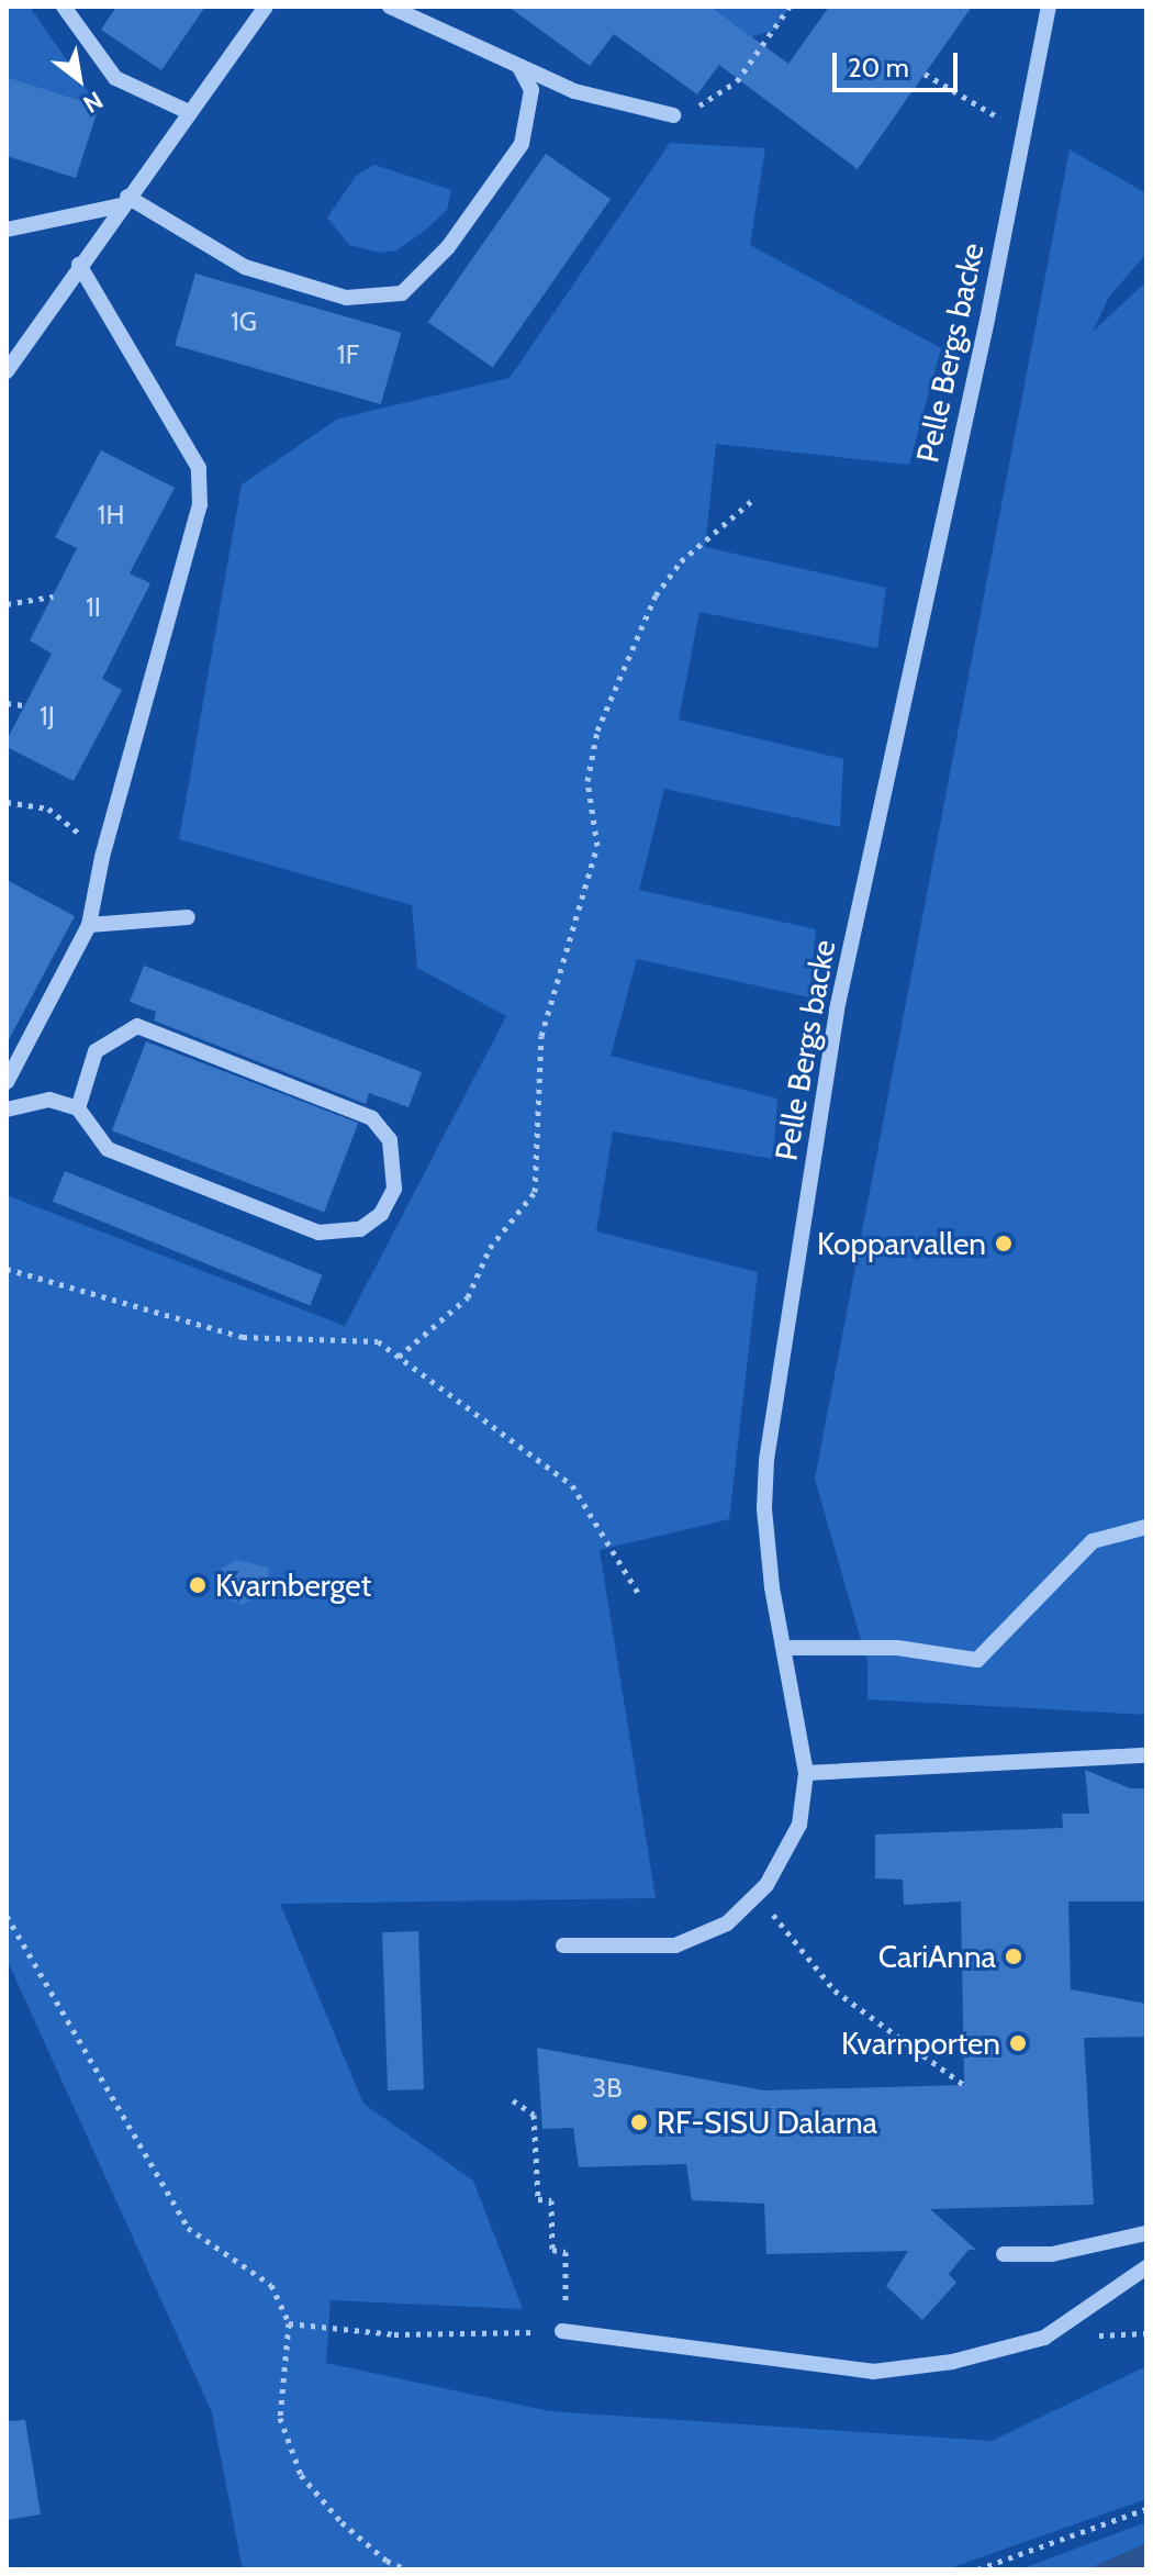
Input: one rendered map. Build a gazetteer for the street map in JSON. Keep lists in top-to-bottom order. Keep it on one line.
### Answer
{"streets":{"street":["Pelle Bergs backe"]},"places":["Kopparvallen","Kvarnberget","CariAnna","Kvarnporten","RF-SISU Dalarna"],"house_numbers":["1G","1F","1H","1I","1J","3B"],"scale_bar":"20 m","north":"bottom right"}
